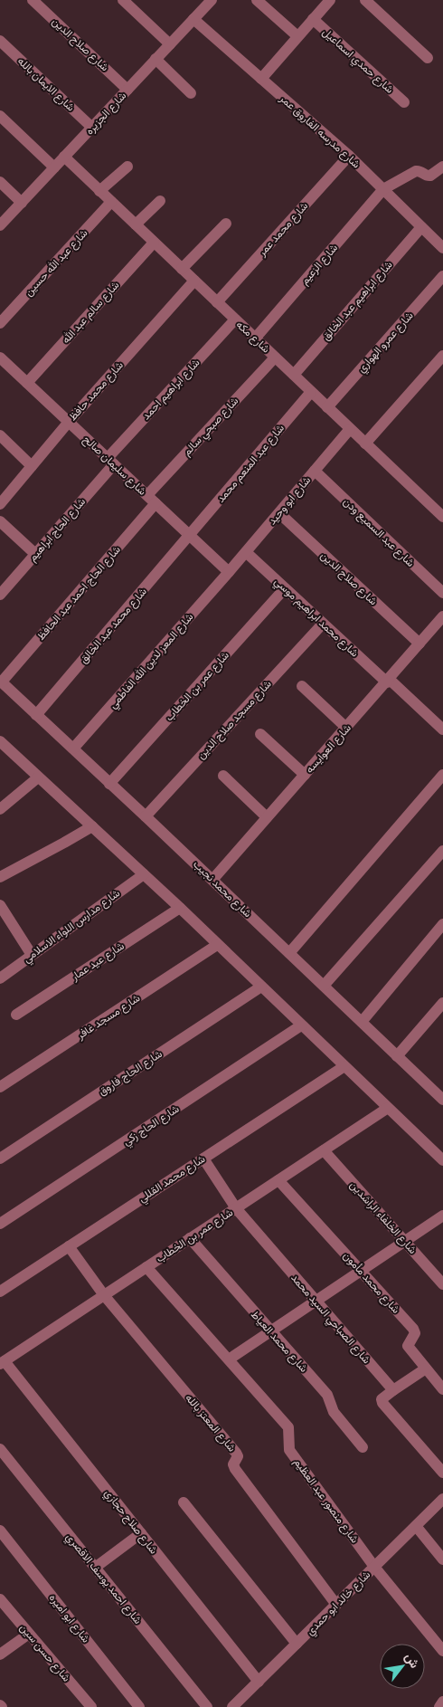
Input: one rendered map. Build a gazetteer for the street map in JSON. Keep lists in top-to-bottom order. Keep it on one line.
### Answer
{"streets":{"street":["شارع صلاح الدين","شارع حمدي اسماعيل","شارع الايمان بالله","شارع الجزيره","شارع مدرسه الفاروق عمر","شارع محمد عمر","شارع عبد الله حسين","شارع الزعيم","شارع ابراهيم عبد الخالق","شارع سالم عبد الله","شارع مكه","شارع عمرو الهواري","شارع ابراهيم احمد","شارع محمد حافظ","شارع صبحي سالم","شارع عبد المنعم محمد","شارع سليمان صالح","شارع ابو وحيد","شارع الحاج ابراهيم","شارع عبد السميع ودن","شارع الحاج احمد عبد الحافظ","شارع محمد ابراهيم موسي","شارع محمد عبد الخالق","شارع المعز لدين الله الفاطمي","شارع عمر بن الخطاب","شارع مسجد صلاح الدين","شارع العوايسه","شارع محمد نجيب","شارع مدارس اللواء الاسلامي","شارع عيد عمار","شارع مسجد غافر","شارع الحاج فاروق","شارع الحاج زكي","شارع محمد القللي","شارع الخلفاء الراشدين","شارع محمد مأمون","شارع الصباحي السيد محمد","شارع محمد العياط","شارع المعتز بالله","شارع منصور عبد العظيم","شارع صلاح حجازي","شارع احمد يوسف الاقصري","شارع خالد ابو حمدي","شارع ابو اميره","شارع حسن سين"]},"crossings":[["شارع صلاح الدين","شارع الجزيره"],["شارع صلاح الدين","شارع ابو وحيد"],["شارع صلاح الدين","شارع العوايسه"],["شارع الايمان بالله","شارع الجزيره"],["شارع الجزيره","شارع مدرسه الفاروق عمر"],["شارع الجزيره","شارع مكه"],["شارع مدرسه الفاروق عمر","شارع محمد عمر"],["شارع مدرسه الفاروق عمر","شارع الزعيم"],["شارع مدرسه الفاروق عمر","شارع ابراهيم عبد الخالق"],["شارع محمد عمر","شارع مكه"],["شارع عبد الله حسين","شارع مكه"],["شارع الزعيم","شارع مكه"],["شارع ابراهيم عبد الخالق","شارع مكه"],["شارع سالم عبد الله","شارع مكه"],["شارع سالم عبد الله","شارع سليمان صالح"],["شارع مكه","شارع عمرو الهواري"],["شارع مكه","شارع ابراهيم احمد"],["شارع مكه","شارع محمد حافظ"],["شارع مكه","شارع صبحي سالم"],["شارع مكه","شارع عبد المنعم محمد"],["شارع مكه","شارع ابو وحيد"],["شارع ابراهيم احمد","شارع سليمان صالح"],["شارع ابراهيم احمد","شارع الحاج ابراهيم"],["شارع محمد حافظ","شارع سليمان صالح"],["شارع صبحي سالم","شارع سليمان صالح"],["شارع صبحي سالم","شارع الحاج احمد عبد الحافظ"],["شارع عبد المنعم محمد","شارع سليمان صالح"],["شارع عبد المنعم محمد","شارع محمد عبد الخالق"],["شارع سليمان صالح","شارع ابو وحيد"],["شارع سليمان صالح","شارع الحاج ابراهيم"],["شارع سليمان صالح","شارع الحاج احمد عبد الحافظ"],["شارع سليمان صالح","شارع محمد عبد الخالق"],["شارع سليمان صالح","شارع المعز لدين الله الفاطمي"],["شارع ابو وحيد","شارع عبد السميع ودن"],["شارع ابو وحيد","شارع محمد ابراهيم موسي"],["شارع ابو وحيد","شارع المعز لدين الله الفاطمي"],["شارع الحاج احمد عبد الحافظ","شارع محمد نجيب"],["شارع محمد ابراهيم موسي","شارع عمر بن الخطاب"],["شارع محمد ابراهيم موسي","شارع مسجد صلاح الدين"],["شارع محمد ابراهيم موسي","شارع العوايسه"],["شارع محمد عبد الخالق","شارع محمد نجيب"],["شارع المعز لدين الله الفاطمي","شارع محمد نجيب"],["شارع عمر بن الخطاب","شارع محمد نجيب"],["شارع عمر بن الخطاب","شارع الخلفاء الراشدين"],["شارع عمر بن الخطاب","شارع محمد مأمون"],["شارع عمر بن الخطاب","شارع الصباحي السيد محمد"],["شارع عمر بن الخطاب","شارع محمد العياط"],["شارع عمر بن الخطاب","شارع المعتز بالله"],["شارع عمر بن الخطاب","شارع منصور عبد العظيم"],["شارع عمر بن الخطاب","شارع صلاح حجازي"],["شارع مسجد صلاح الدين","شارع محمد نجيب"],["شارع العوايسه","شارع محمد نجيب"],["شارع محمد القللي","شارع الصباحي السيد محمد"],["شارع محمد القللي","شارع المعتز بالله"],["شارع المعتز بالله","شارع خالد ابو حمدي"],["شارع منصور عبد العظيم","شارع خالد ابو حمدي"],["شارع صلاح حجازي","شارع خالد ابو حمدي"]],"north":"top right"}
